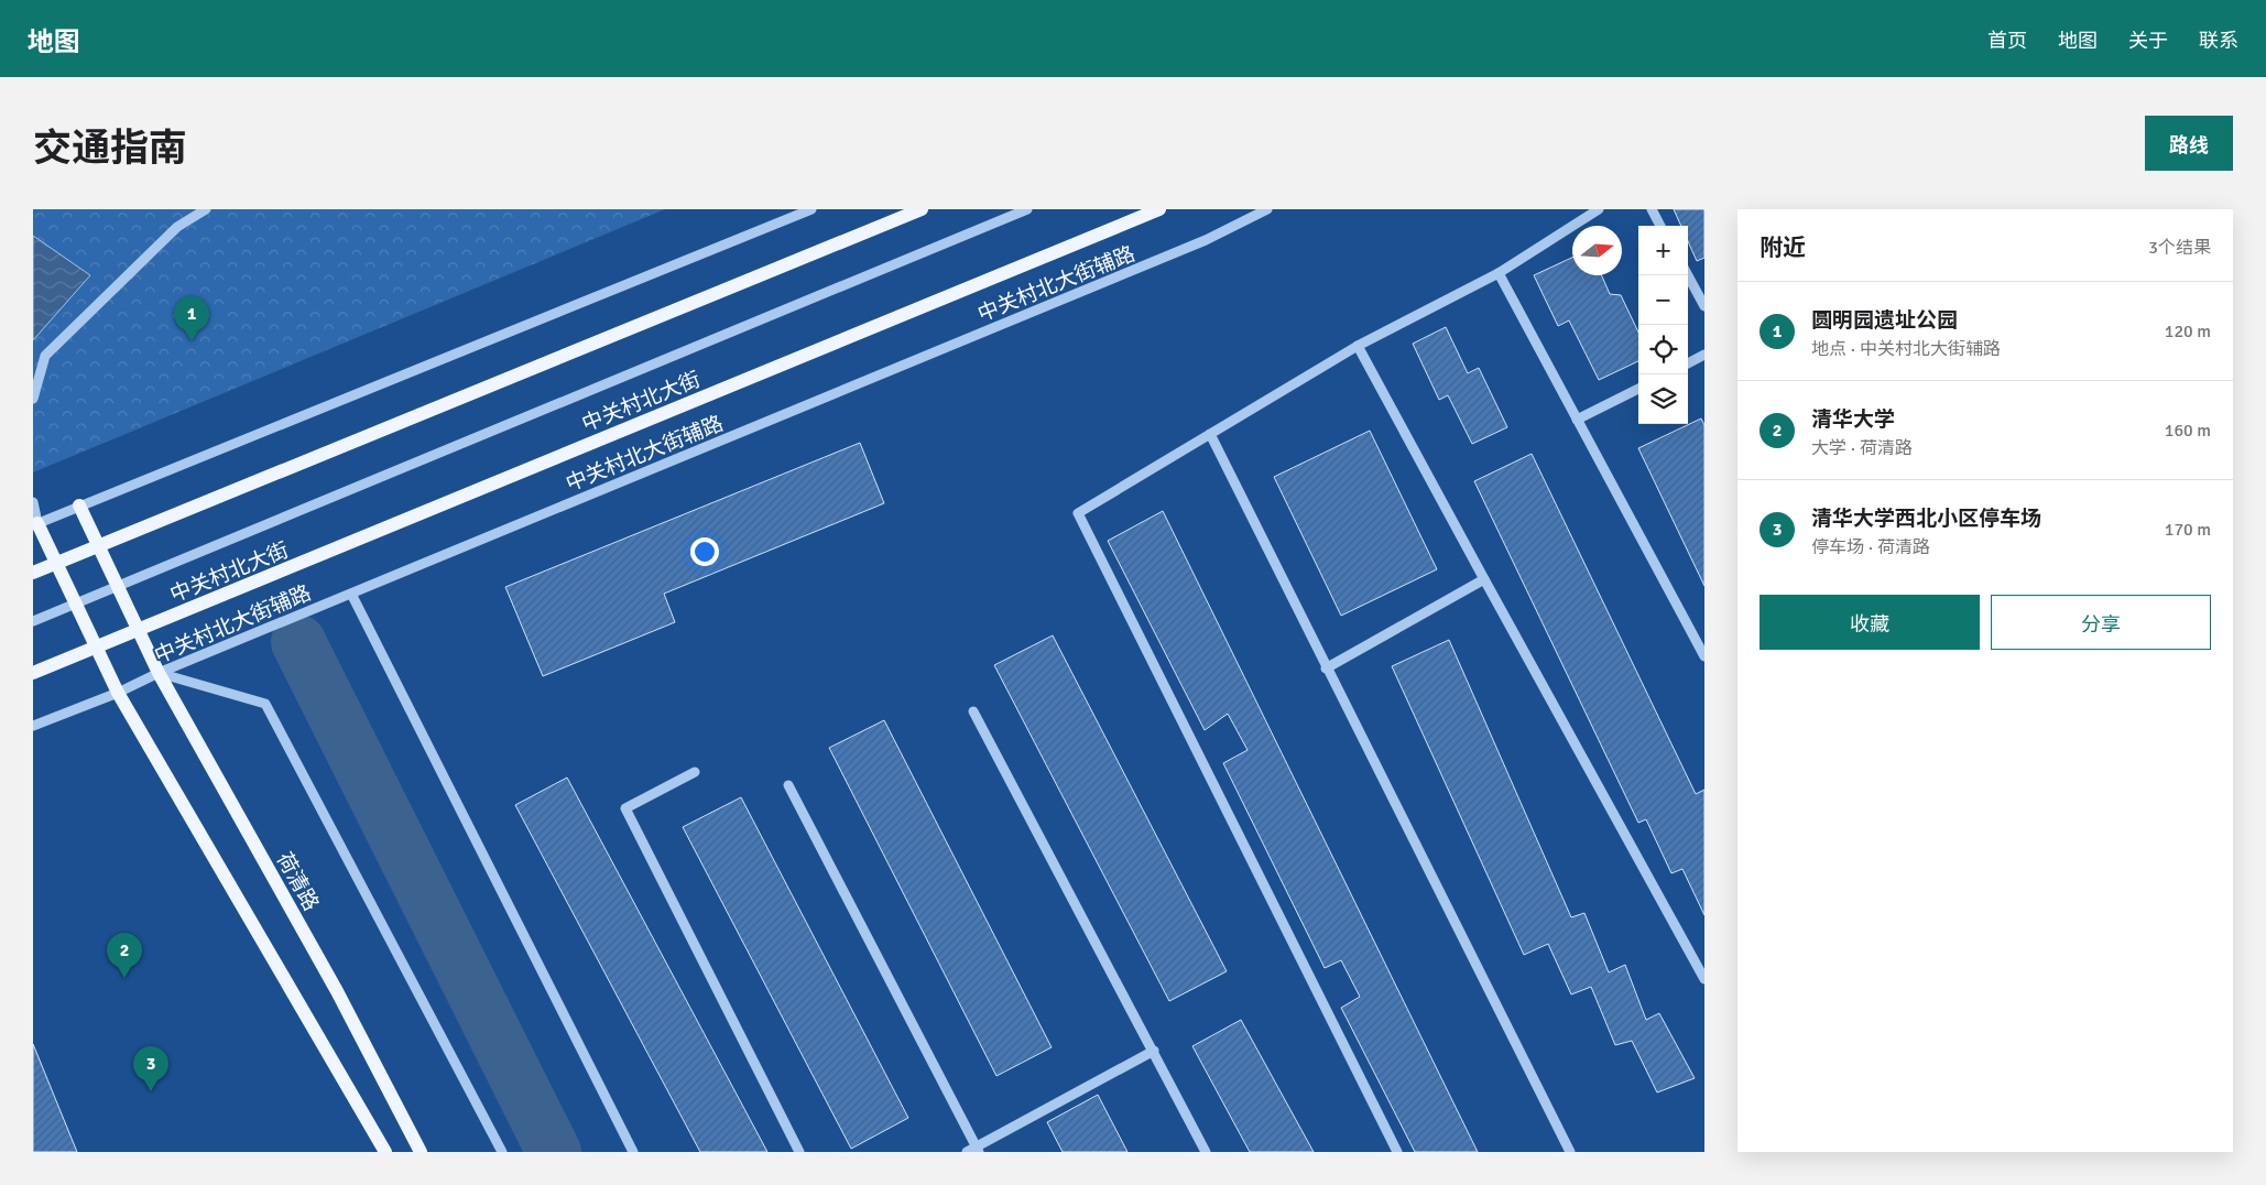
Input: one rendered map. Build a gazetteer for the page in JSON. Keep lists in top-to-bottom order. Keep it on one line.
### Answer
{"streets":{"main road":["中关村北大街","荷清路"],"street":["中关村北大街辅路"]},"crossings":[["中关村北大街辅路","荷清路"],["中关村北大街","荷清路"]],"north":"right","page":{"header":"地图","nav":["首页","地图","关于","联系"],"title":"交通指南","buttons":["路线",["收藏","分享"]],"heading":["附近","3个结果"],"map_buttons":["+","−"],"list":[{"mark":"1","name":"圆明园遗址公园","note":"地点 · 中关村北大街辅路","value":"120 m"},{"mark":"2","name":"清华大学","note":"大学 · 荷清路","value":"160 m"},{"mark":"3","name":"清华大学西北小区停车场","note":"停车场 · 荷清路","value":"170 m"}],"pins":["1","2","3"]}}
